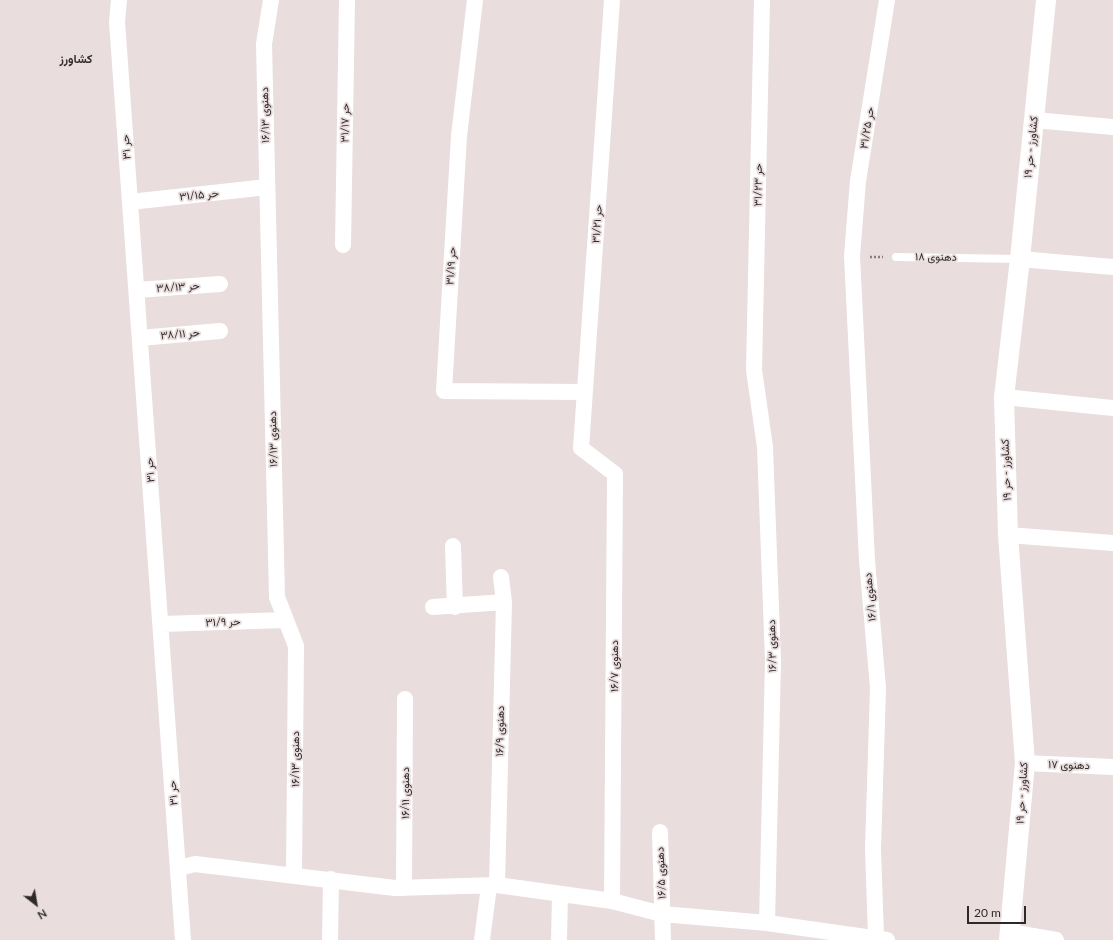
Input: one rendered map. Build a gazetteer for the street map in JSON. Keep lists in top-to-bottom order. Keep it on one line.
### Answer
{"streets":{"street":["دهنوی ۱۶/۱۳","حر ۳۱/۱۷","حر ۳۱/۲۵","حر ۳۱","کشاورز - حر ۱۹","حر ۳۱/۲۳","حر ۳۱/۱۵","حر ۳۱/۲۱","حر ۳۱/۱۹","حر ۳۸/۱۳","حر ۳۸/۱۱","دهنوی ۱۶/۱","حر ۳۱/۹","دهنوی ۱۶/۳","دهنوی ۱۶/۷","دهنوی ۱۶/۹","دهنوی ۱۷","دهنوی ۱۶/۱۱","دهنوی ۱۶/۵"],"lane":["دهنوی ۱۸"]},"crossings":[["دهنوی ۱۶/۱۳","حر ۳۱/۱۵"],["دهنوی ۱۶/۱۳","حر ۳۱/۹"],["حر ۳۱/۲۵","دهنوی ۱۶/۱"],["حر ۳۱","حر ۳۱/۱۵"],["حر ۳۱","حر ۳۸/۱۳"],["حر ۳۱","حر ۳۸/۱۱"],["حر ۳۱","حر ۳۱/۹"],["کشاورز - حر ۱۹","دهنوی ۱۸"],["کشاورز - حر ۱۹","دهنوی ۱۷"],["حر ۳۱/۲۳","دهنوی ۱۶/۳"],["حر ۳۱/۲۱","حر ۳۱/۱۹"],["حر ۳۱/۲۱","دهنوی ۱۶/۷"]],"districts":["کشاورز"],"scale_bar":"20 m","north":"bottom right"}
